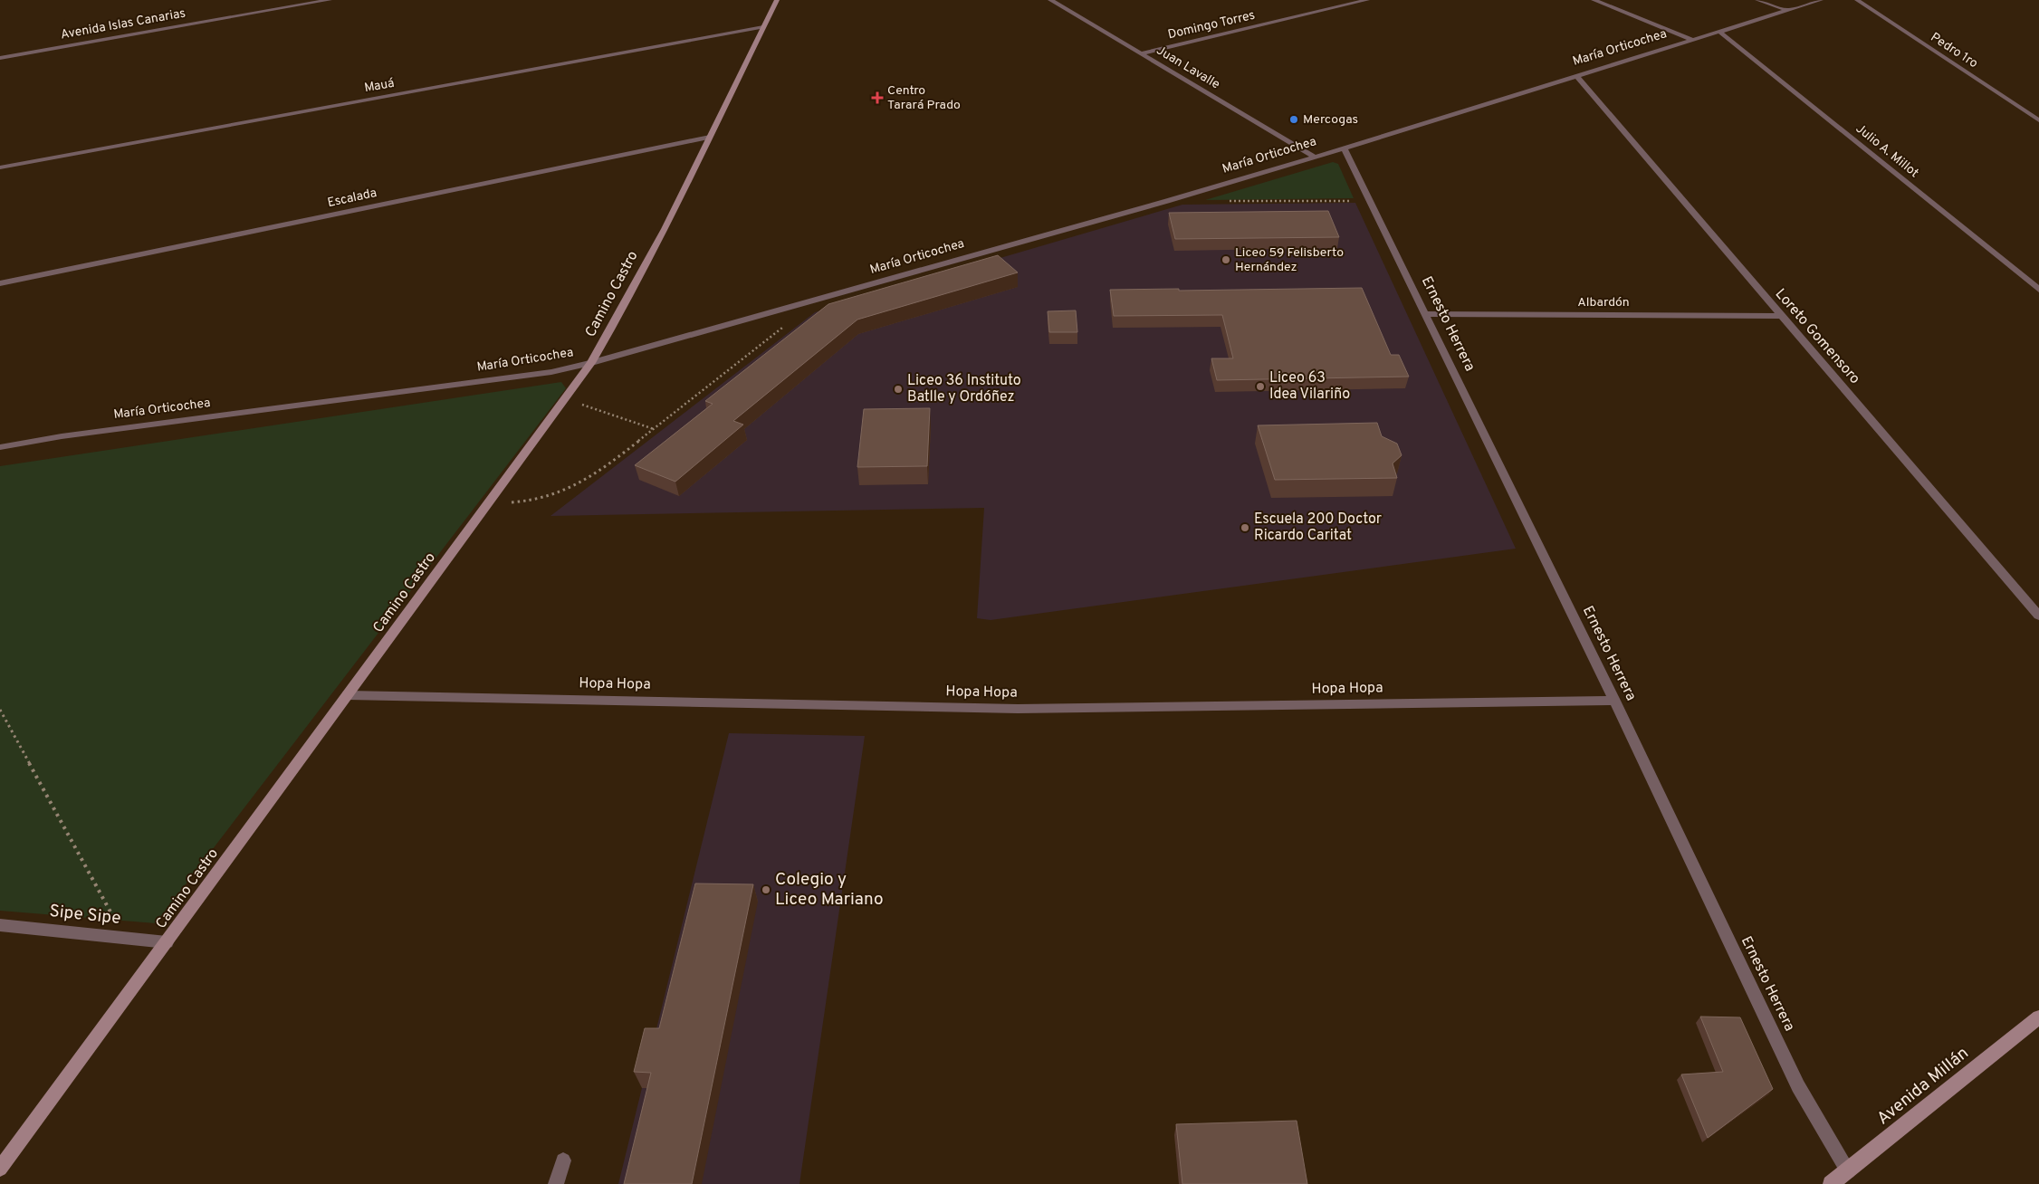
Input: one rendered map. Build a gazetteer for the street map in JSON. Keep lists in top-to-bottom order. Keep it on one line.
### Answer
{"streets":{"street":["Avenida Islas Canarias","Domingo Torres","María Orticochea","Pedro 1ro","Juan Lavalle","Mauá","Julio A. Millot","Escalada","Camino Castro","Albardón","Ernesto Herrera","Loreto Gomensoro","Hopa Hopa","Sipe Sipe","Avenida Millán"]},"crossings":[["Domingo Torres","Juan Lavalle"],["María Orticochea","Juan Lavalle"],["María Orticochea","Julio A. Millot"],["María Orticochea","Camino Castro"],["María Orticochea","Ernesto Herrera"],["María Orticochea","Loreto Gomensoro"],["Mauá","Camino Castro"],["Escalada","Camino Castro"],["Camino Castro","Hopa Hopa"],["Camino Castro","Sipe Sipe"],["Albardón","Ernesto Herrera"],["Albardón","Loreto Gomensoro"],["Ernesto Herrera","Hopa Hopa"],["Ernesto Herrera","Avenida Millán"]],"places":{"health":["Centro Tarará Prado"],"other":["Mercogas","Liceo 59 Felisberto Hernández","Liceo 63 Idea Vilariño","Liceo 36 Instituto Batlle y Ordóñez","Escuela 200 Doctor Ricardo Caritat","Colegio y Liceo Mariano"]}}
